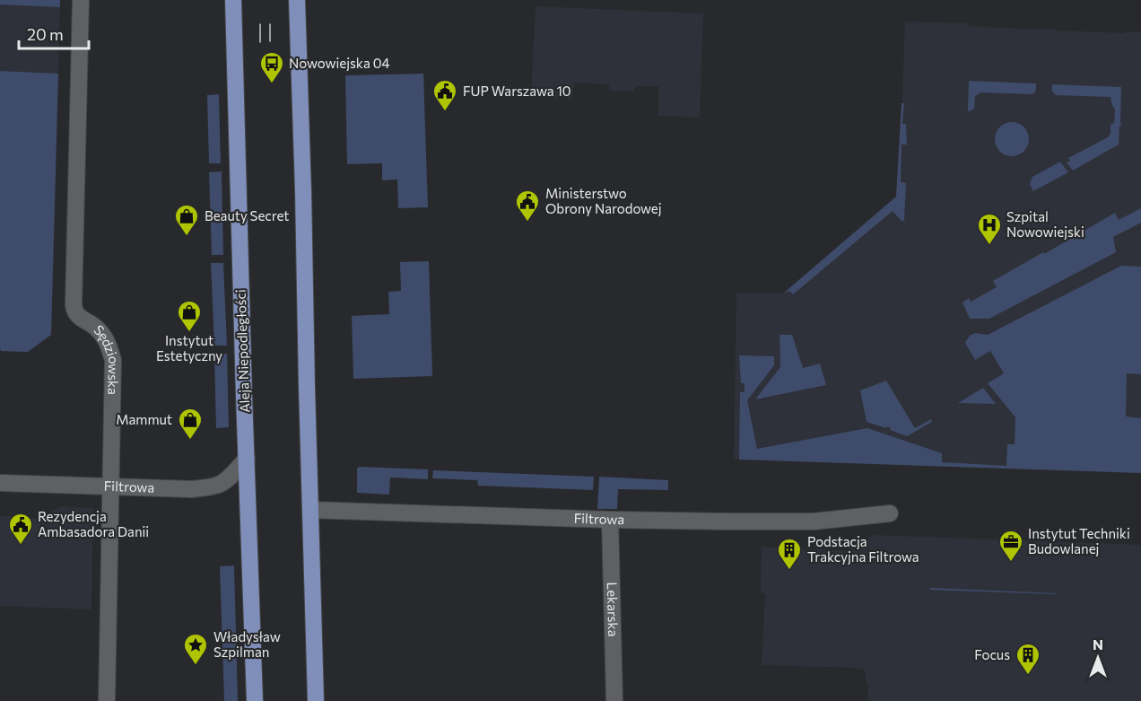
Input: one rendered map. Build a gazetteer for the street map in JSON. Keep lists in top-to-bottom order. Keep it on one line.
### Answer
{"streets":{"main road":["Aleja Niepodległości"],"street":["Sędziowska","Filtrowa","Lekarska"]},"crossings":[["Aleja Niepodległości","Filtrowa"],["Sędziowska","Filtrowa"],["Filtrowa","Lekarska"]],"places":{"bus stop":["Nowowiejska 04"],"public building":["FUP Warszawa 10","Ministerstwo Obrony Narodowej","Rezydencja Ambasadora Danii"],"shop":["Beauty Secret","Instytut Estetyczny","Mammut"],"hospital":["Szpital Nowowiejski"],"office":["Instytut Techniki Budowlanej"],"building":["Podstacja Trakcyjna Filtrowa","Focus"],"place":["Władysław Szpilman"]},"scale_bar":"20 m","north":"top"}
